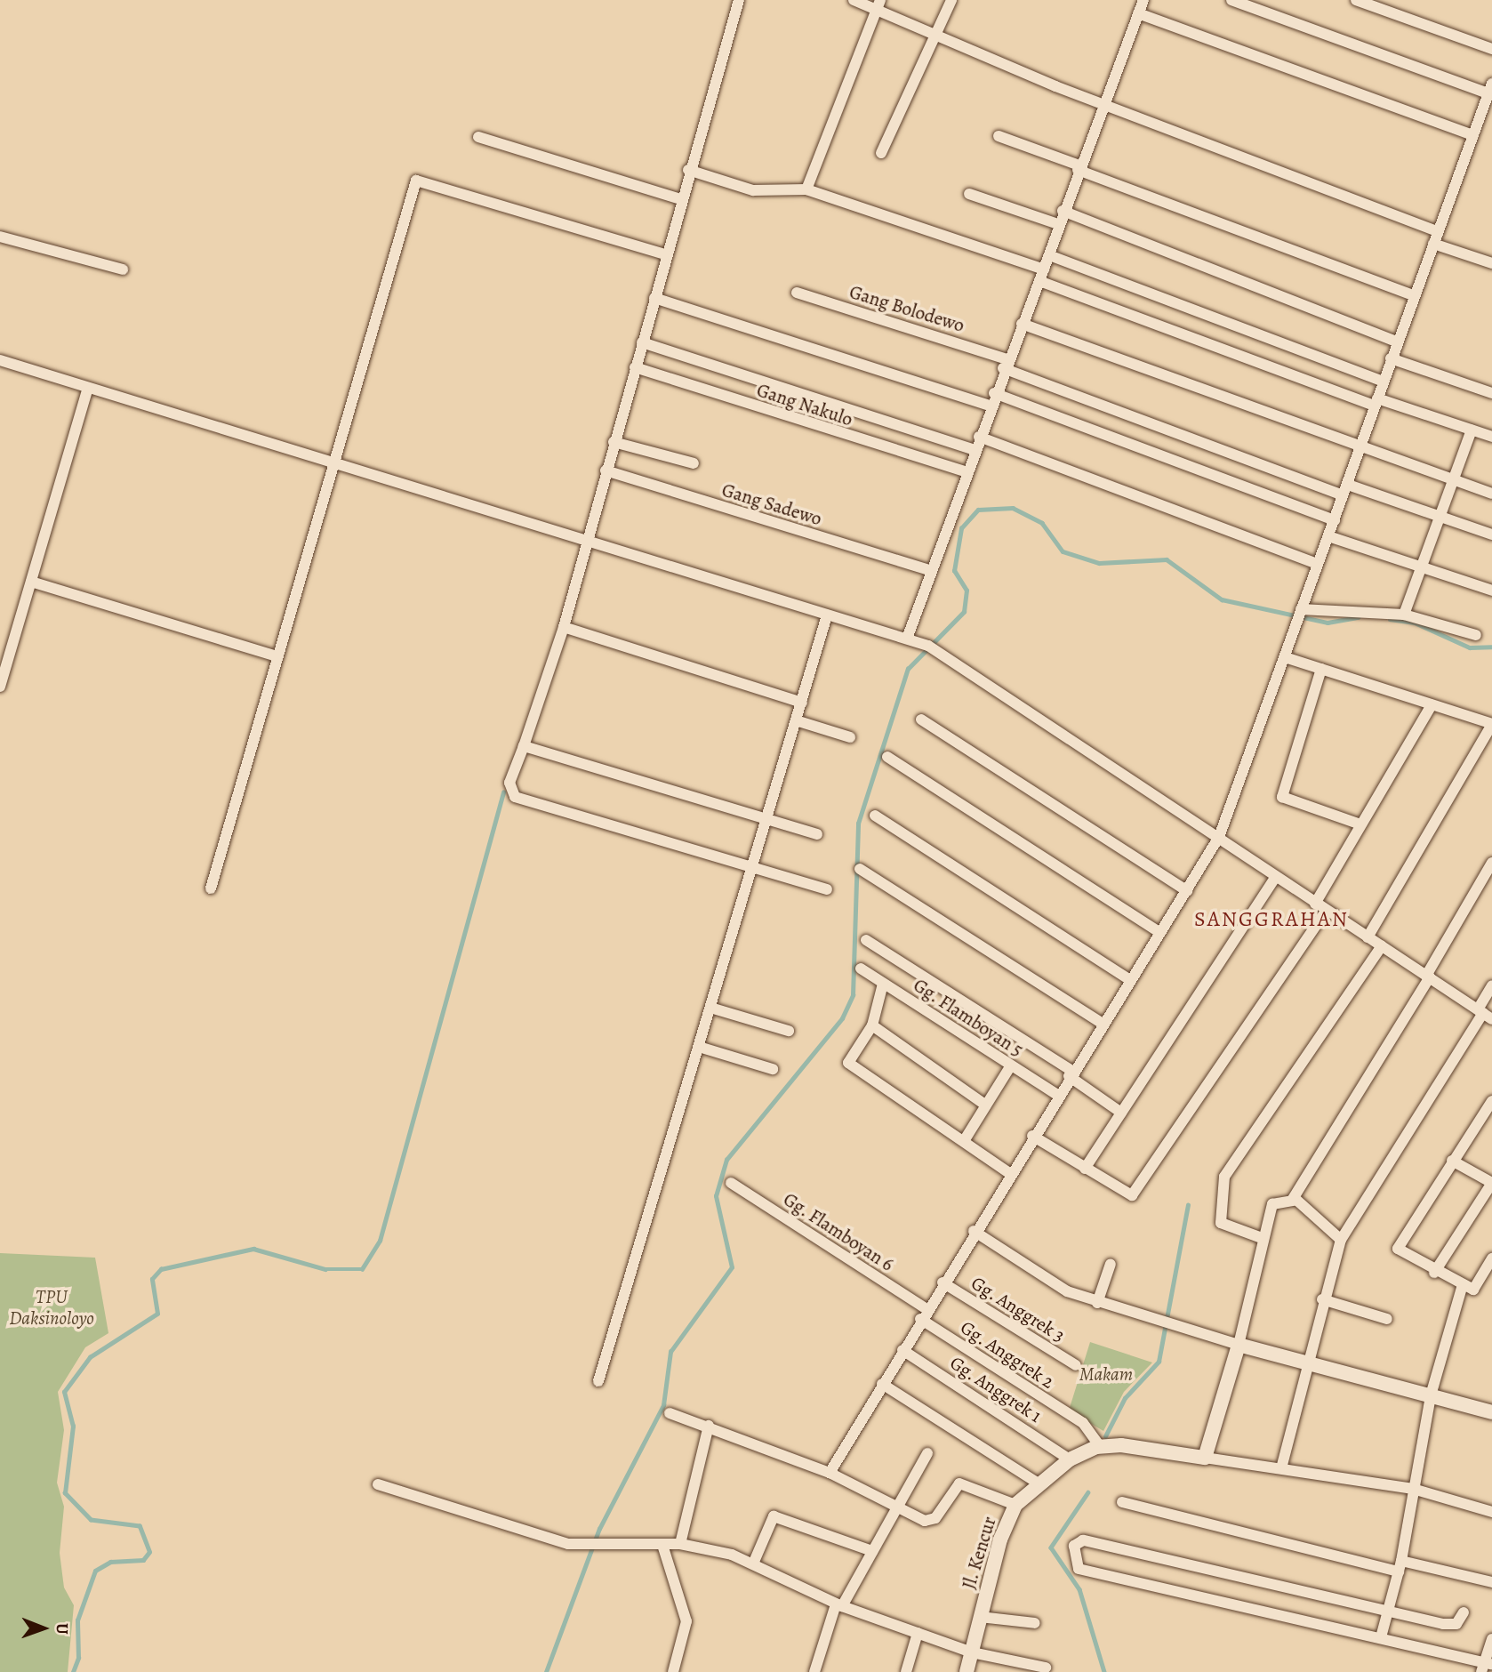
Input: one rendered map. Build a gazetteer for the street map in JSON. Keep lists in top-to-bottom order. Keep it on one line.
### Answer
{"streets":{"street":["Gang Bolodewo","Gang Nakulo","Gang Sadewo","Gg. Flamboyan 5","Gg. Flamboyan 6","Gg. Anggrek 3","Gg. Anggrek 2","Gg. Anggrek 1","Jl. Kencur"]},"crossings":[["Gg. Flamboyan 6","Gg. Anggrek 2"],["Gg. Anggrek 2","Jl. Kencur"],["Gg. Anggrek 1","Jl. Kencur"]],"districts":["SANGGRAHAN"],"parks":["TPU Daksinoloyo","Makam"],"north":"right"}
